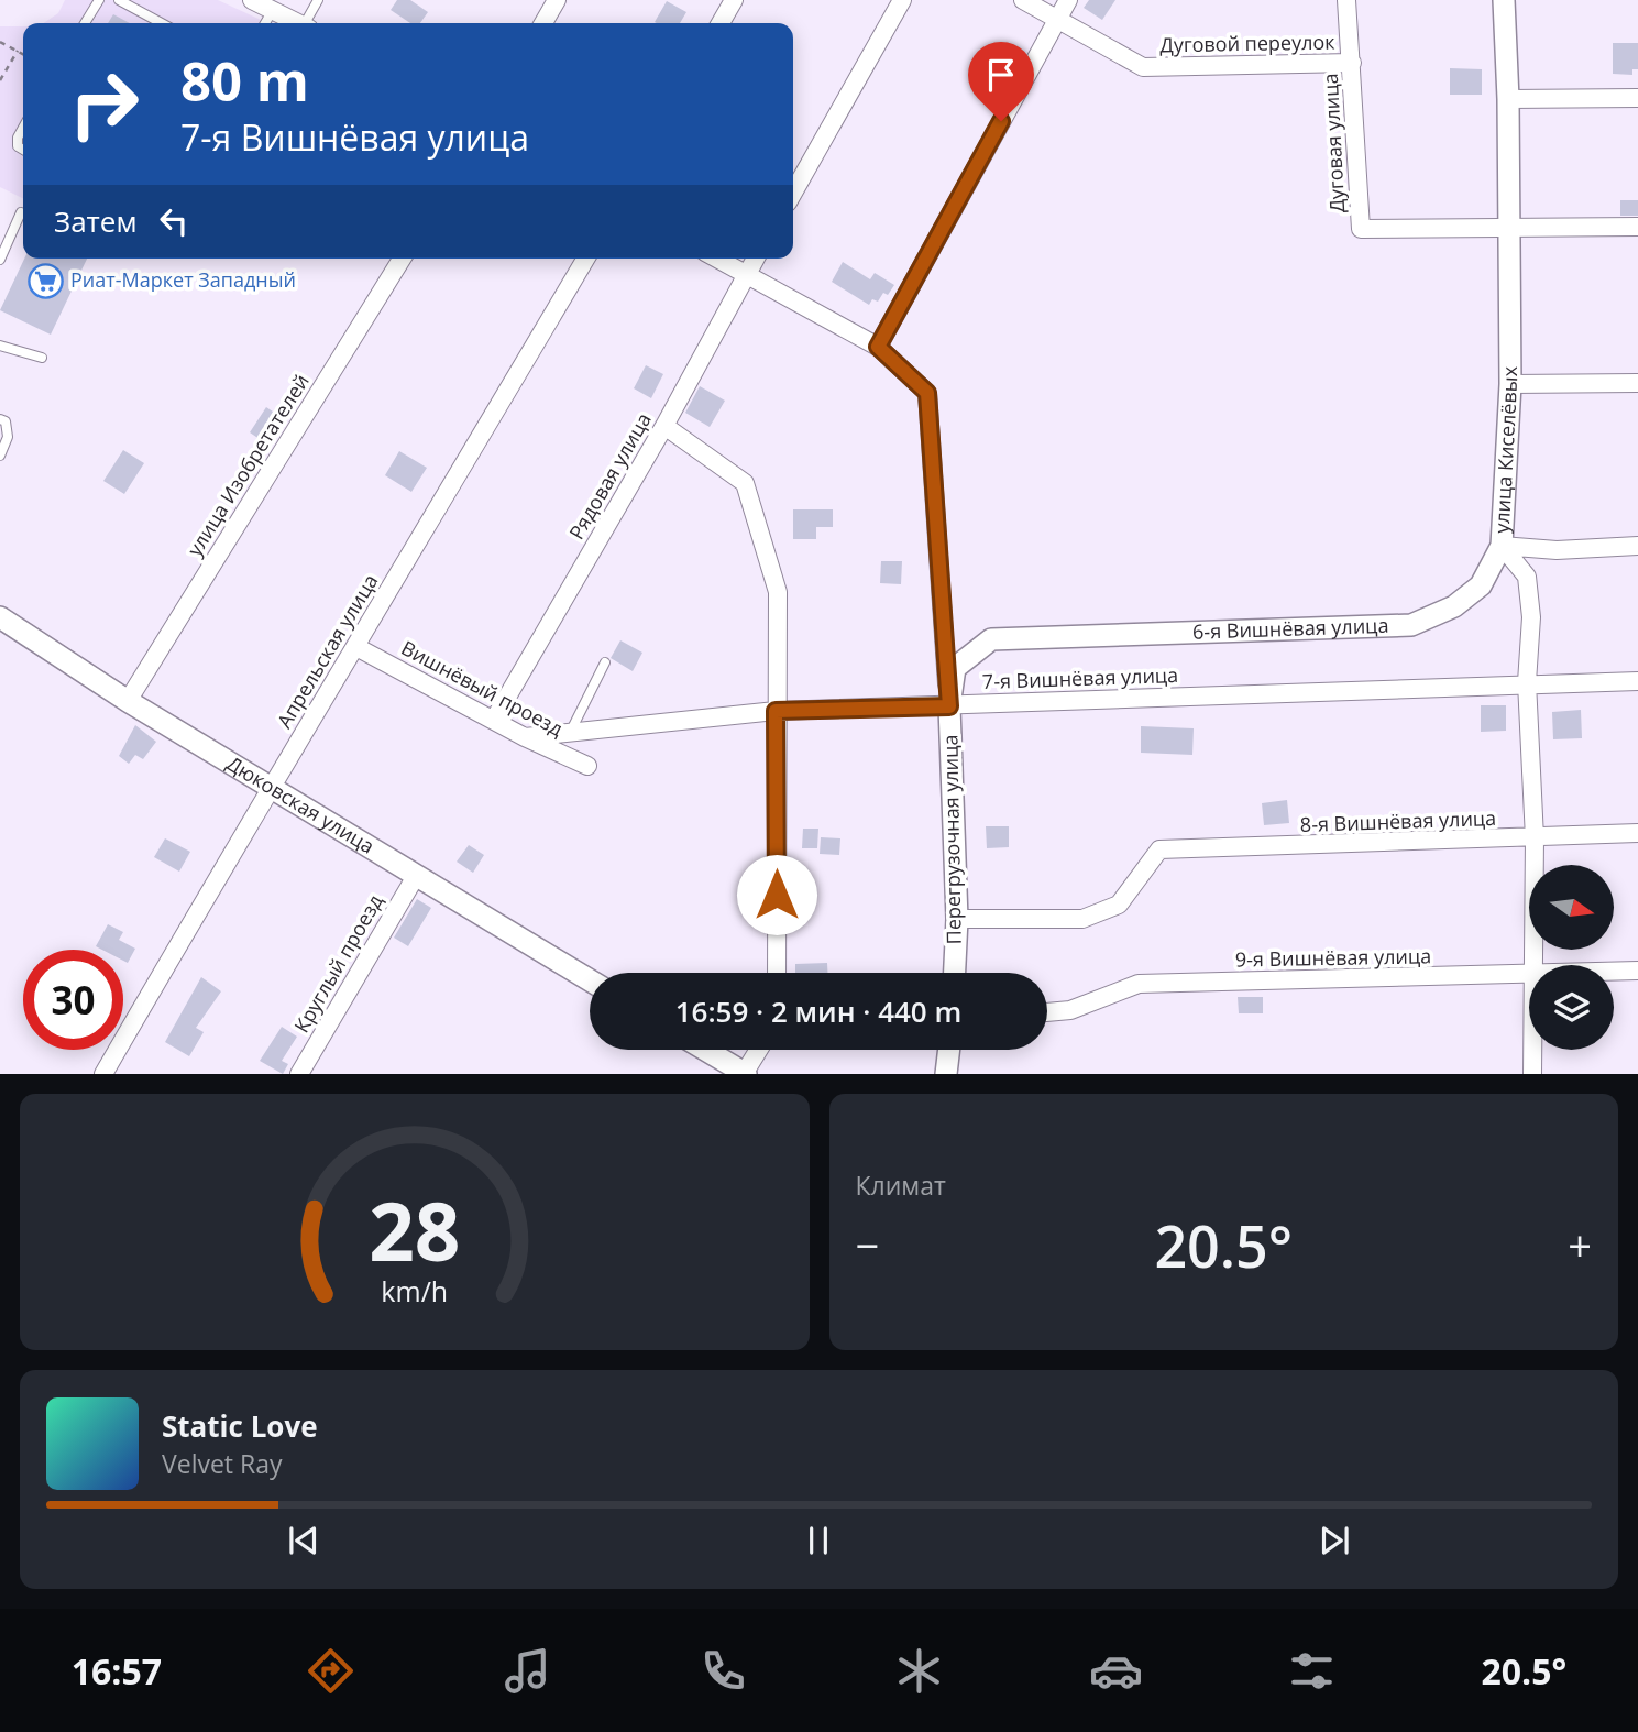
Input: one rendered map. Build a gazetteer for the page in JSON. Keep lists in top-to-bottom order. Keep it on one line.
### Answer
{"streets":{"street":["Дуговой переулок","Дуговая улица","улица Киселёвых","улица Изобретателей","Рядовая улица","6-я Вишнёвая улица","Апрельская улица","7-я Вишнёвая улица","Вишнёвый проезд","Дюковская улица","8-я Вишнёвая улица","Перегрузочная улица","9-я Вишнёвая улица","Круглый проезд"]},"crossings":[["Дуговой переулок","Дуговая улица"],["Дуговая улица","улица Киселёвых"],["улица Киселёвых","6-я Вишнёвая улица"],["улица Киселёвых","7-я Вишнёвая улица"],["улица Киселёвых","8-я Вишнёвая улица"],["улица Изобретателей","Дюковская улица"],["Рядовая улица","Вишнёвый проезд"],["Рядовая улица","Перегрузочная улица"],["6-я Вишнёвая улица","7-я Вишнёвая улица"],["6-я Вишнёвая улица","Перегрузочная улица"],["Апрельская улица","Вишнёвый проезд"],["Апрельская улица","Дюковская улица"],["7-я Вишнёвая улица","Вишнёвый проезд"],["7-я Вишнёвая улица","Перегрузочная улица"],["Дюковская улица","Круглый проезд"],["8-я Вишнёвая улица","Перегрузочная улица"]],"places":{"supermarket":["Риат-Маркет Западный"]},"north":"right","page":{"turn":["80 m","7-я Вишнёвая улица"],"then":"Затем","limit":"30","trip":"16:59 · 2 мин · 440 m","tile":"Климат","heat":["−","20.5°","+"],"song":["Static Love","Velvet Ray"],"tabs":["16:57","20.5°"],"gauge":["28","km/h"]}}
